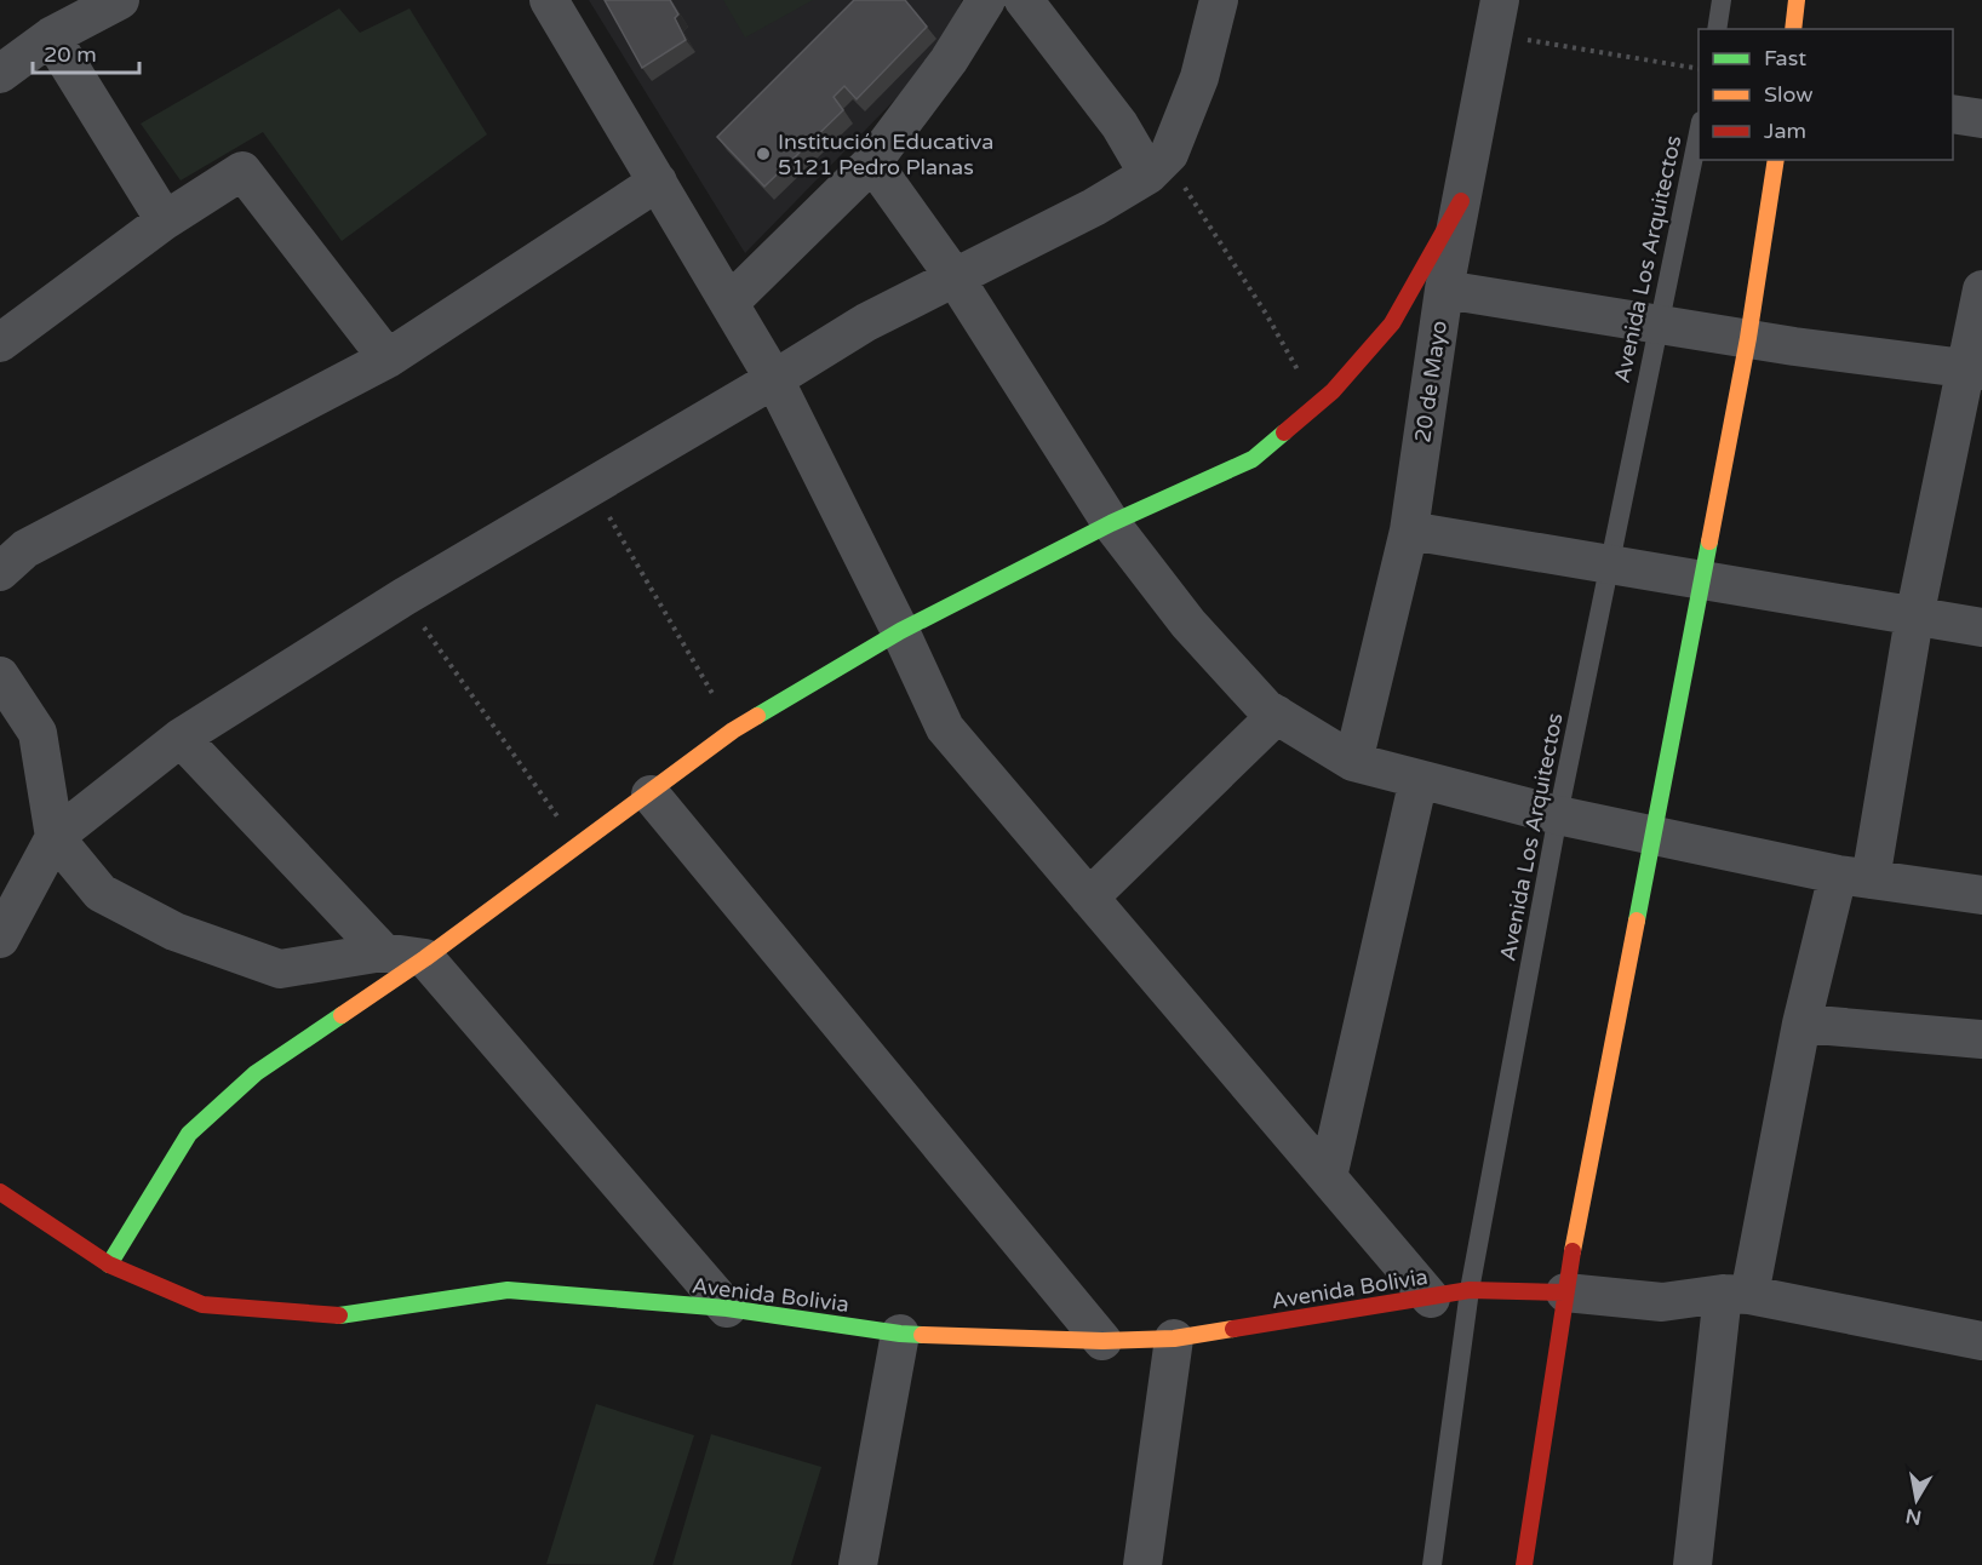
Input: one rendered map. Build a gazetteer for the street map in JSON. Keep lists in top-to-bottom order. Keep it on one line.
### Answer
{"streets":{"main road":["Avenida Bolivia"],"street":["20 de Mayo"],"lane":["Avenida Los Arquitectos"]},"crossings":[["Avenida Los Arquitectos","Avenida Bolivia"]],"places":["Institución Educativa 5121 Pedro Planas"],"legend":["Fast","Slow","Jam"],"scale_bar":"20 m","north":"bottom"}
